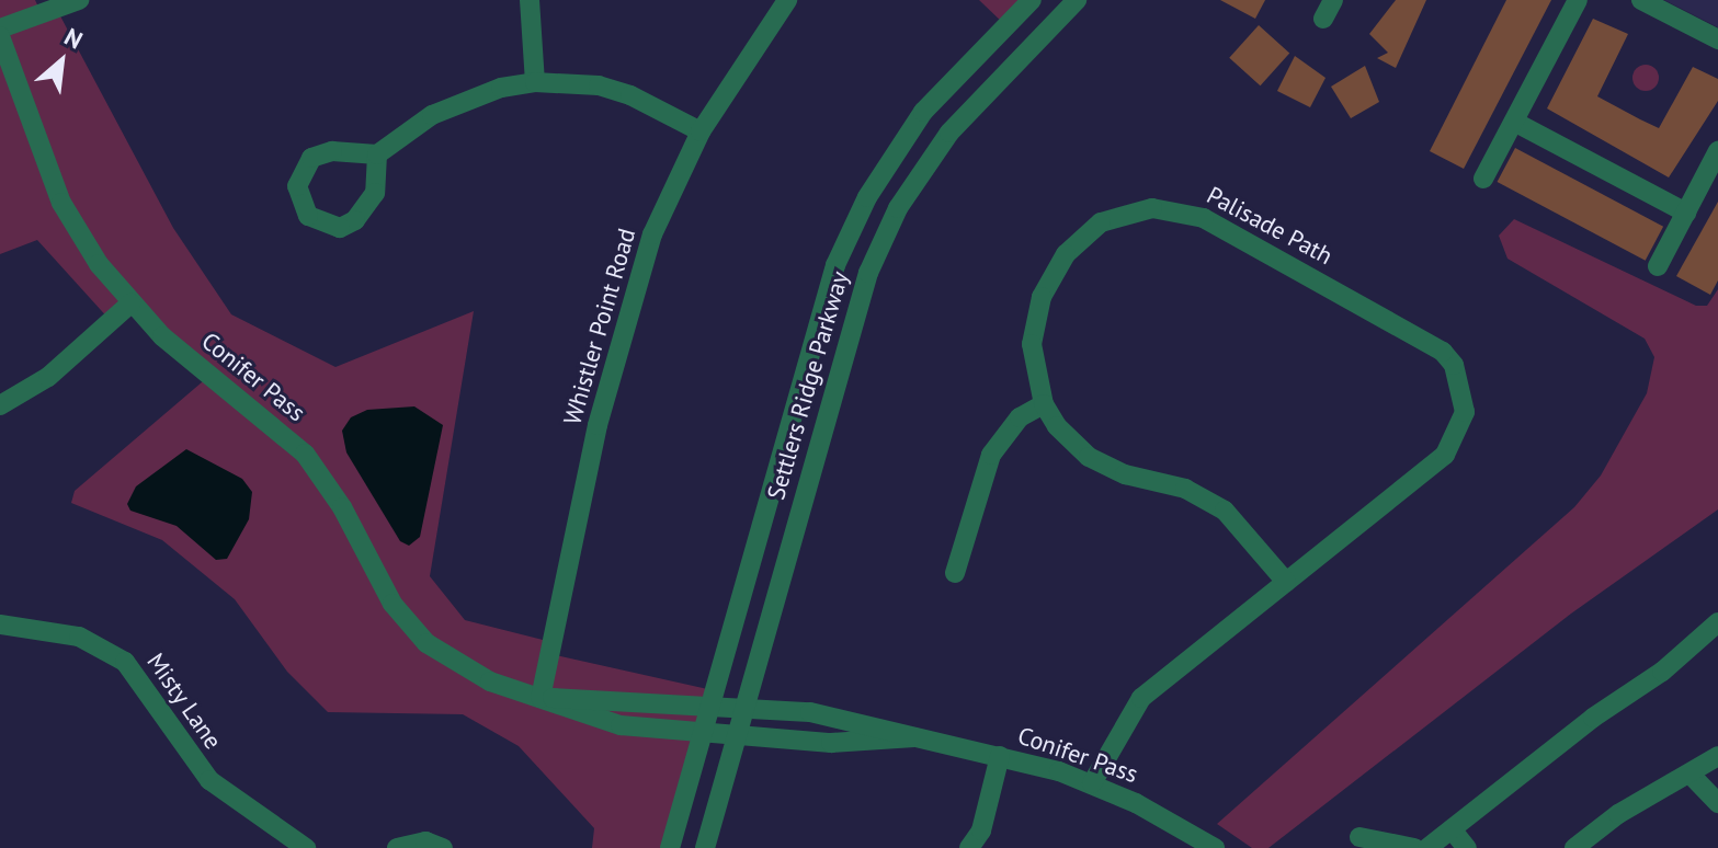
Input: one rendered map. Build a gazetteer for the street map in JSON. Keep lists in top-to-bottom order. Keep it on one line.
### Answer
{"streets":{"street":["Palisade Path","Whistler Point Road","Conifer Pass","Settlers Ridge Parkway","Misty Lane"]},"crossings":[["Palisade Path","Conifer Pass"],["Whistler Point Road","Conifer Pass"],["Conifer Pass","Settlers Ridge Parkway"]],"north":"top right"}
